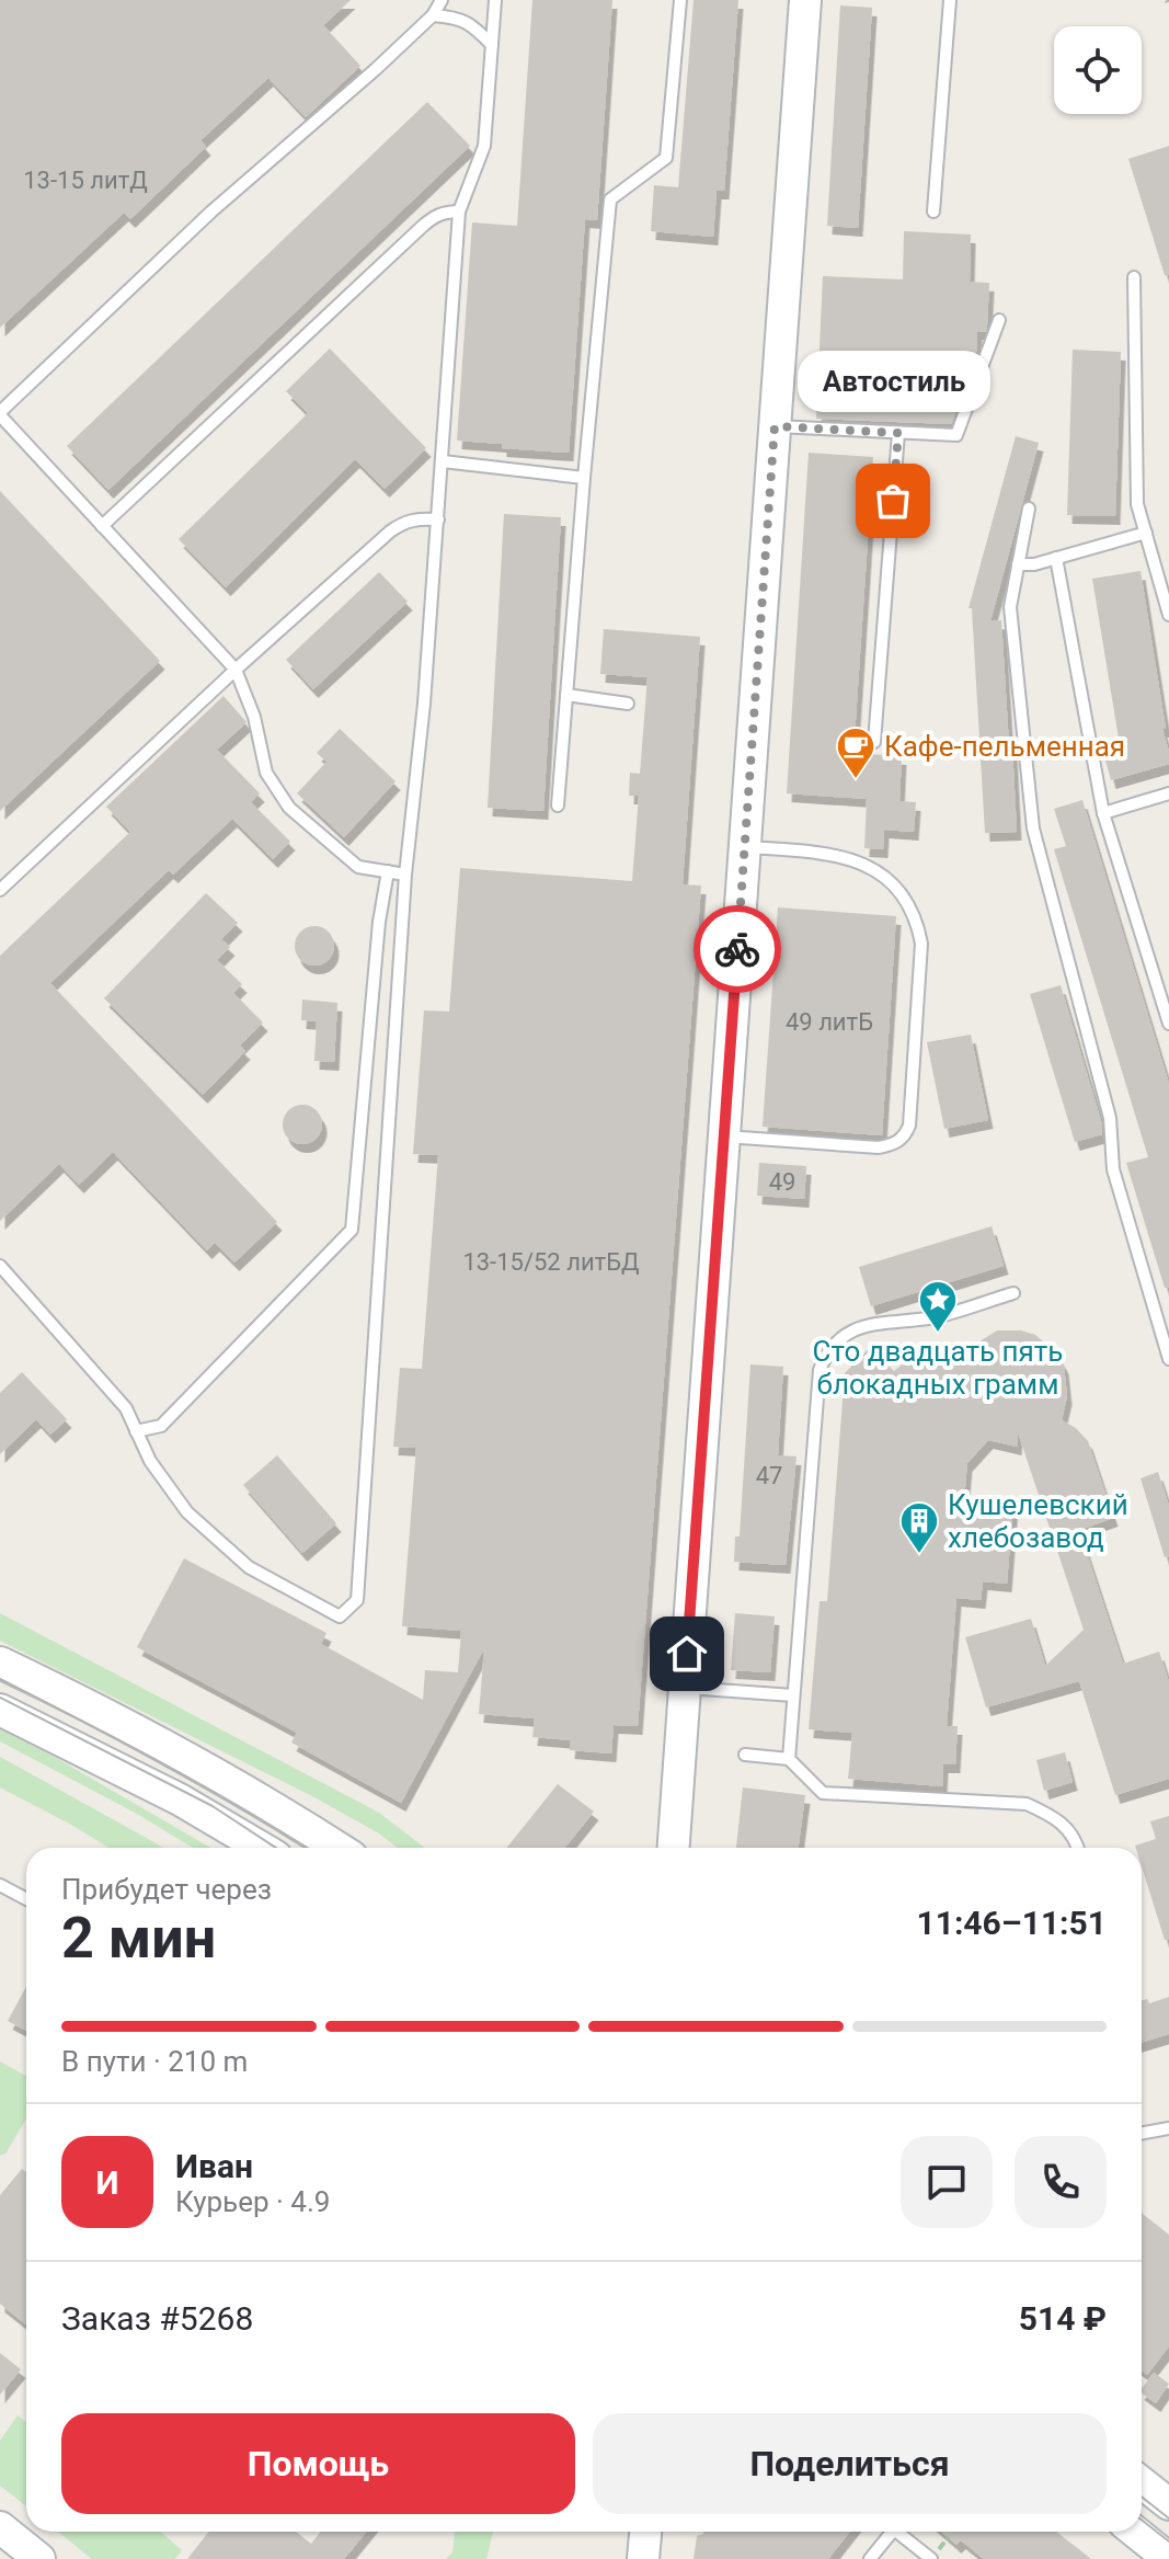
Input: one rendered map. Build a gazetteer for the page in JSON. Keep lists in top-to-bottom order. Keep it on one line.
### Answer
{"places":{"other":["Автостиль"],"cafe":["Кафе-пельменная"],"place":["Сто двадцать пять блокадных грамм"],"building":["Кушелевский хлебозавод"]},"house_numbers":["13-15 литД","49 литБ","49","13-15/52 литБД","47"],"page":{"bubble":"Автостиль","heading":["2 мин","Прибудет через","11:46–11:51"],"panel":["Иван","Курьер · 4.9","Заказ #5268","514 ₽"],"bar":"В пути · 210 m","round":"И","buttons":["Помощь","Поделиться"]}}
